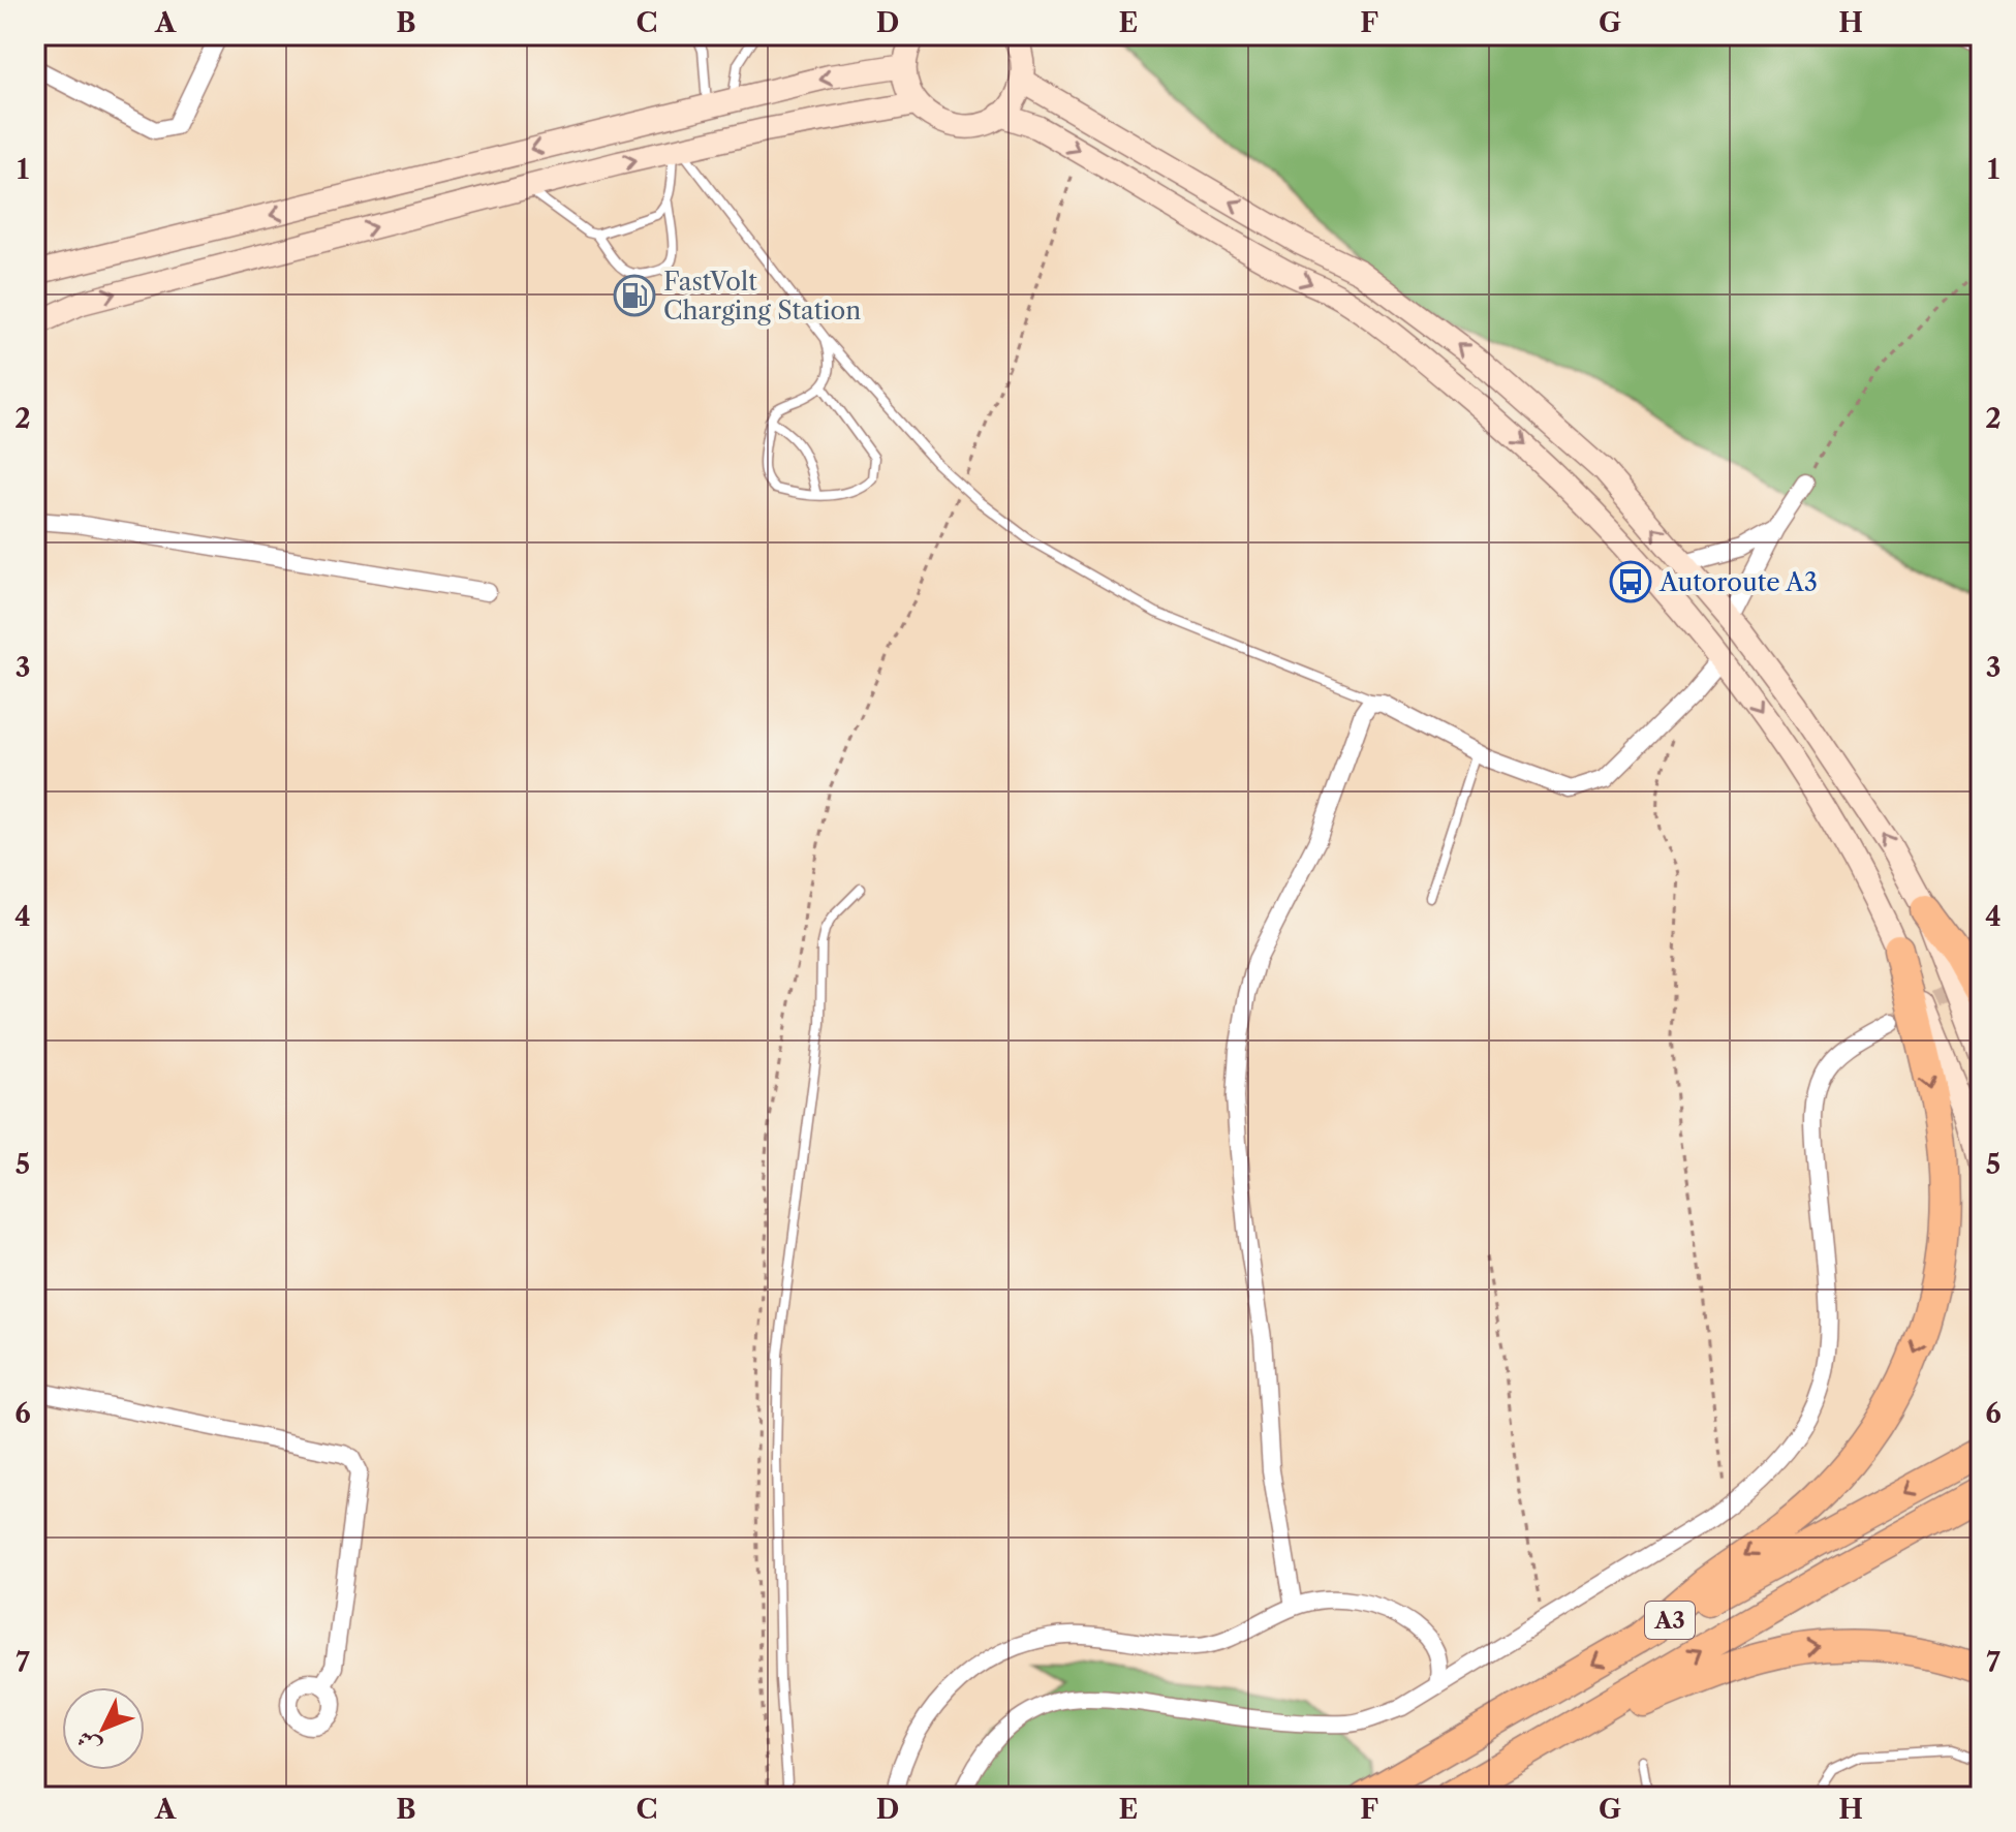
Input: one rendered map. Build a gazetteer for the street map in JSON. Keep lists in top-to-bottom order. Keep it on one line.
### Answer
{"streets":{"highway":["A3"]},"places":{"fuel station":["FastVolt Charging Station"],"bus stop":["Autoroute A3"]},"north":"bottom left","grid":{"columns":["A","B","C","D","E","F","G","H"],"rows":["1","2","3","4","5","6","7"]}}
